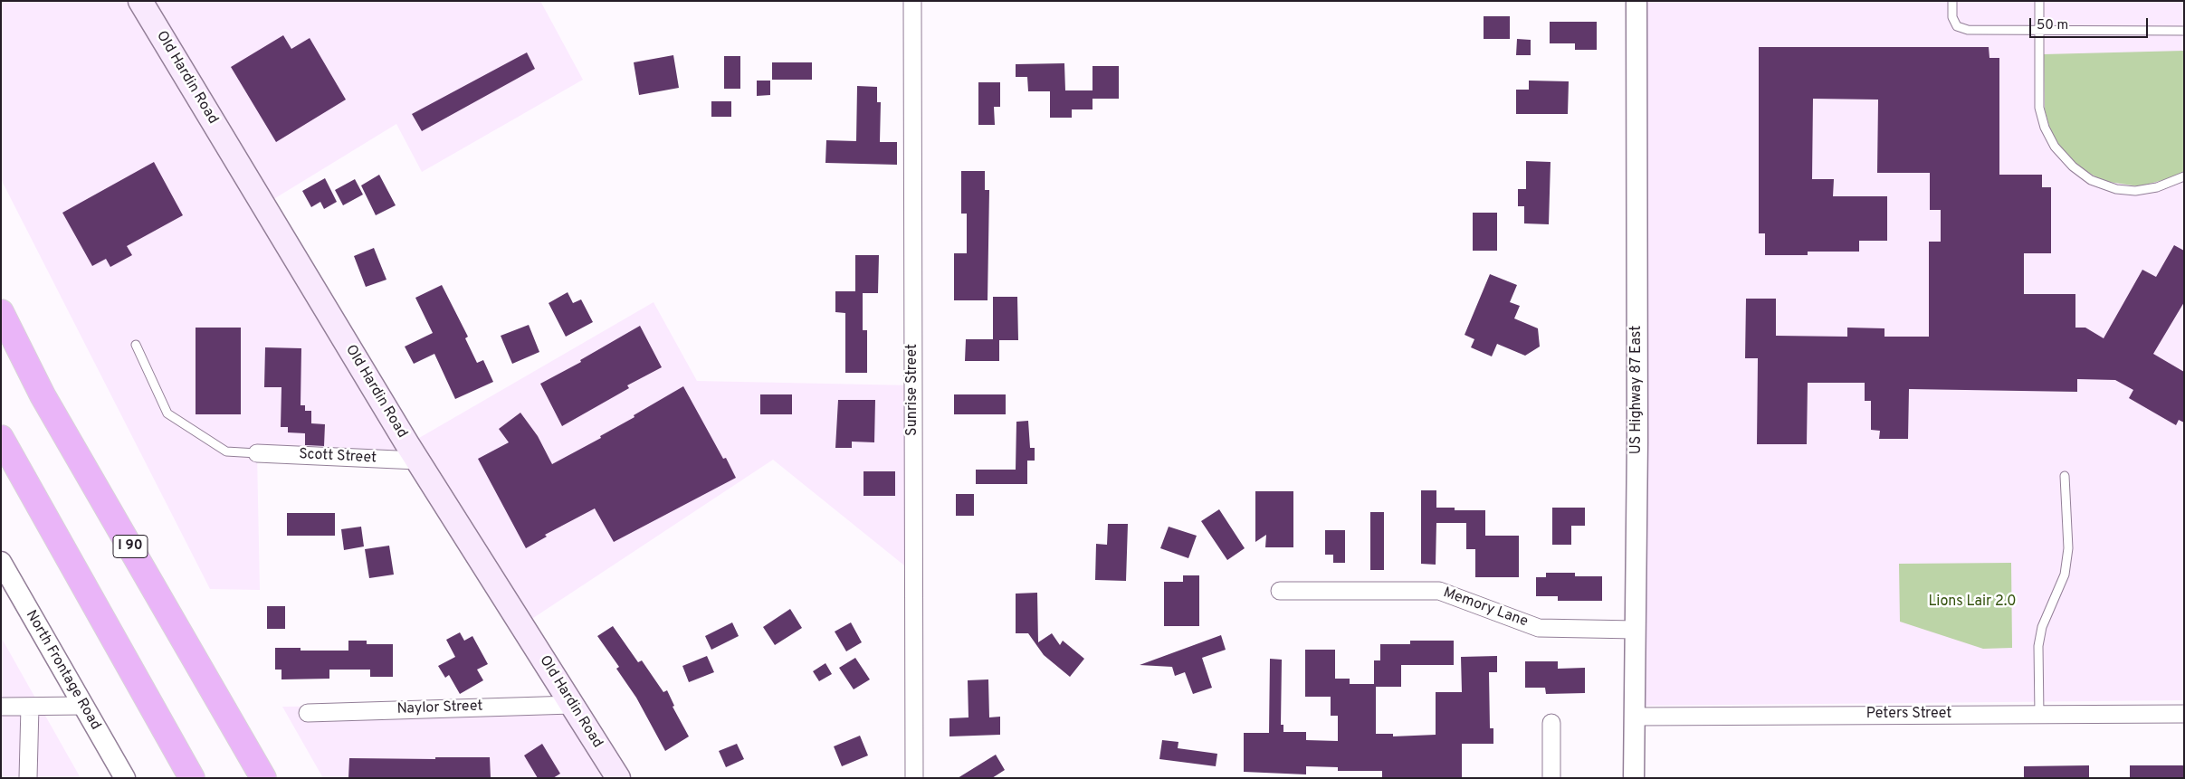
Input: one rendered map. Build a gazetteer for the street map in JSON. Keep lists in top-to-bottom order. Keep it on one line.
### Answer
{"streets":{"highway":["I 90"],"main road":["Old Hardin Road"],"street":["Sunrise Street","US Highway 87 East","Scott Street","Memory Lane","North Frontage Road","Naylor Street","Peters Street"]},"crossings":[["Old Hardin Road","Scott Street"],["Old Hardin Road","Naylor Street"],["US Highway 87 East","Memory Lane"],["US Highway 87 East","Peters Street"]],"parks":["Lions Lair 2.0"],"scale_bar":"50 m"}
